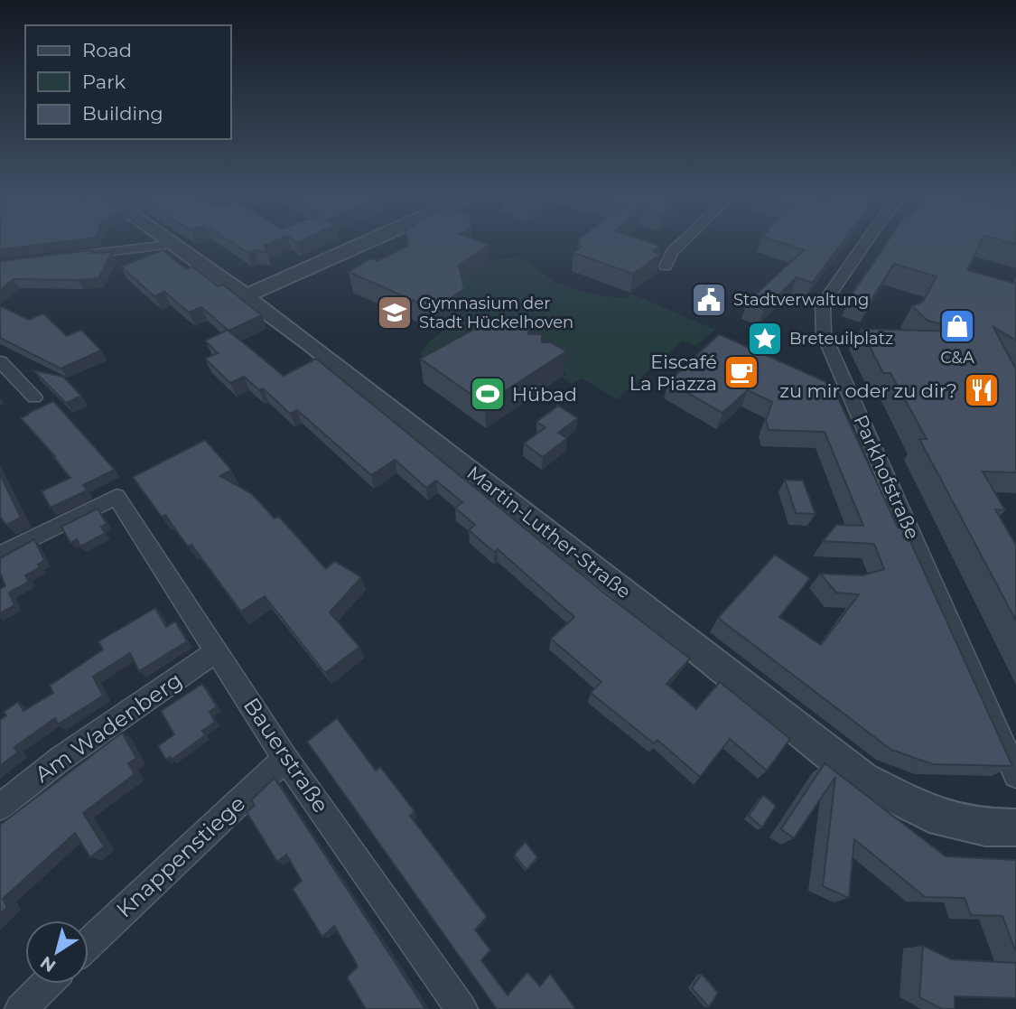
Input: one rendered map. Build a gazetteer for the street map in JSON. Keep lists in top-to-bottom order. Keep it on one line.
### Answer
{"streets":{"street":["Parkhofstraße","Martin-Luther-Straße","Am Wadenberg","Bauerstraße","Knappenstiege"]},"crossings":[["Am Wadenberg","Bauerstraße"],["Bauerstraße","Knappenstiege"]],"places":{"public building":["Stadtverwaltung"],"school or university":["Gymnasium der Stadt Hückelhoven"],"shop":["C&A"],"place":["Breteuilplatz"],"cafe":["Eiscafé La Piazza"],"restaurant":["zu mir oder zu dir?"],"sports":["Hübad"]},"legend":["Road","Park","Building"],"north":"bottom left"}
